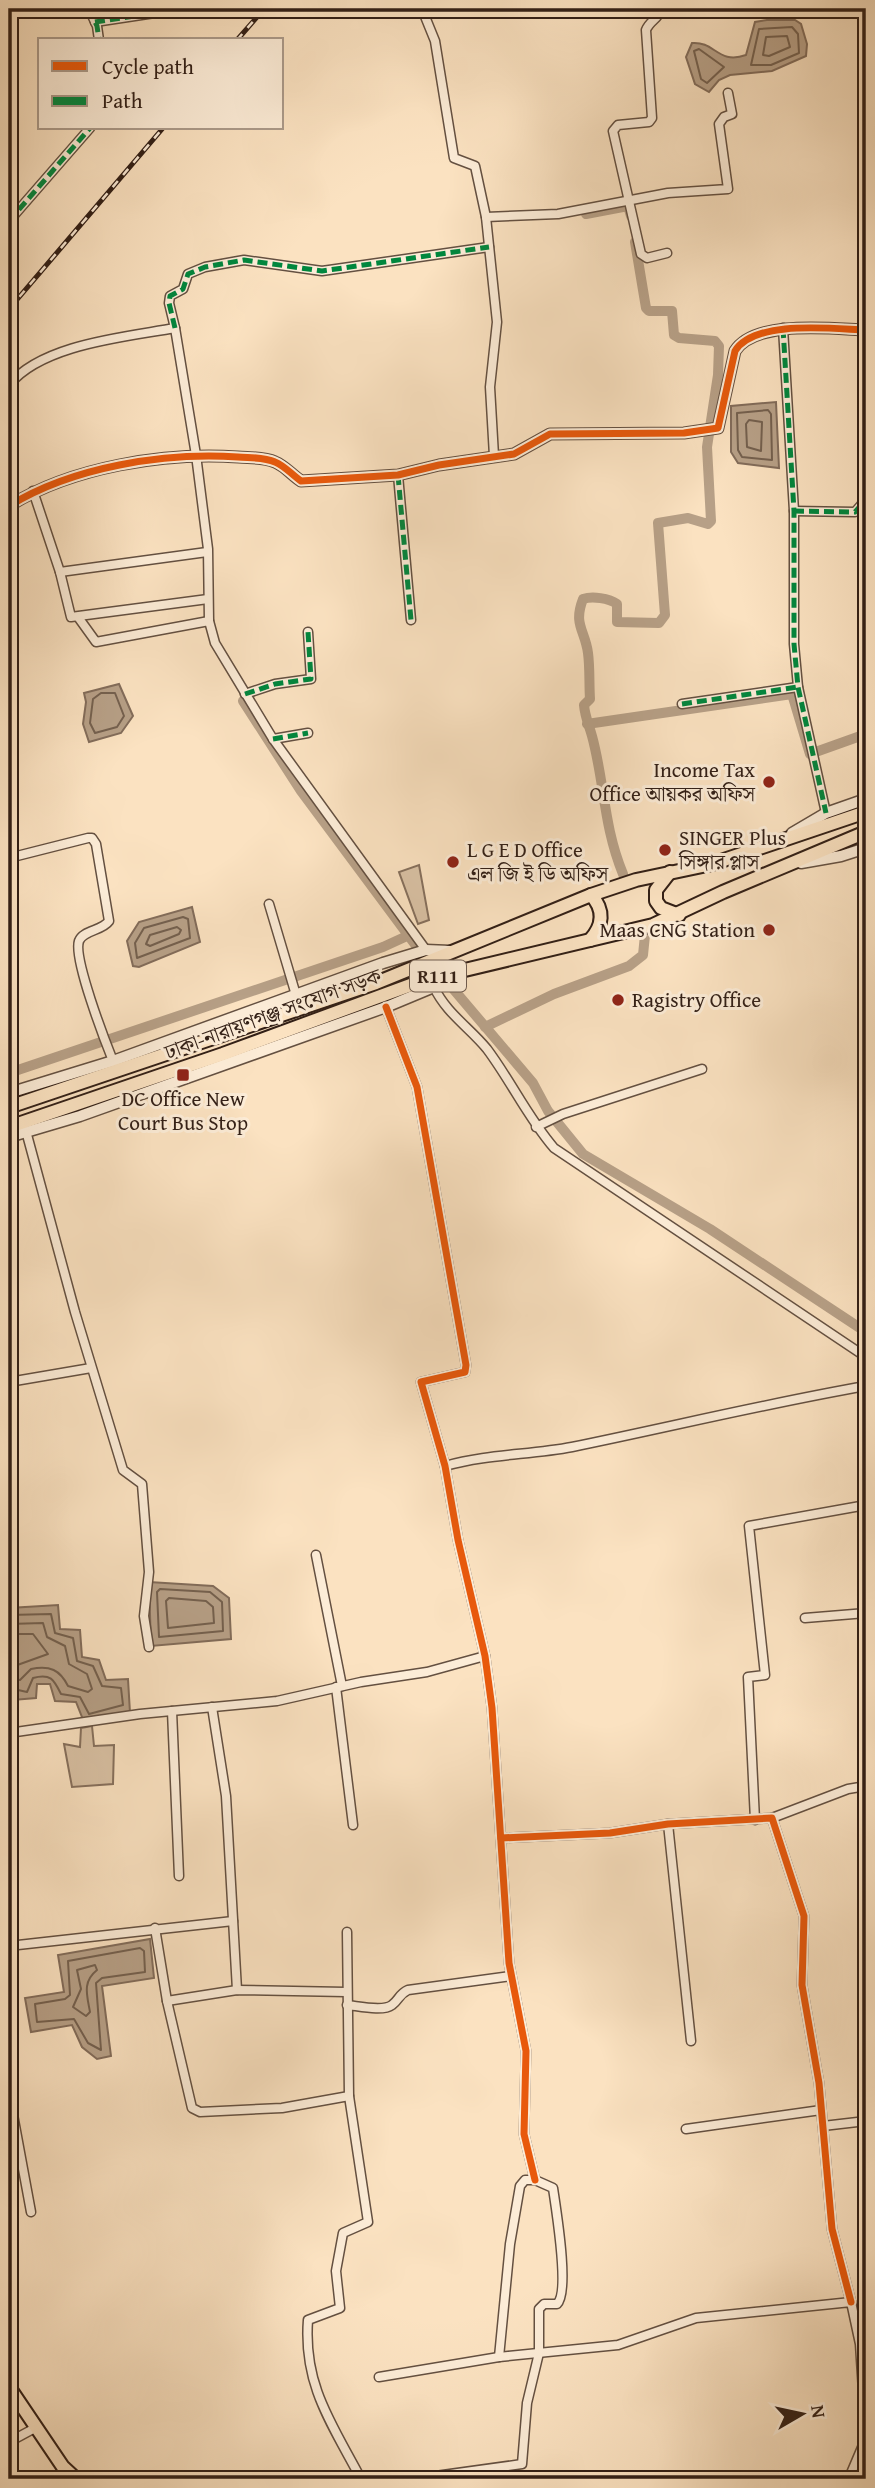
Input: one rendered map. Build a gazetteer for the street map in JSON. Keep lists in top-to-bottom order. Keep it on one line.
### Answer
{"streets":{"main road":["R111","ঢাকা-নারায়ণগঞ্জ সংযোগ সড়ক"]},"places":{"other":["Income Tax Office আয়কর অফিস","SINGER Plus সিঙ্গার প্লাস","L G E D Office এল জি ই ডি অফিস","Maas CNG Station","Ragistry Office"],"transit":["DC Office New Court Bus Stop"]},"legend":["Cycle path","Path"],"north":"right"}
